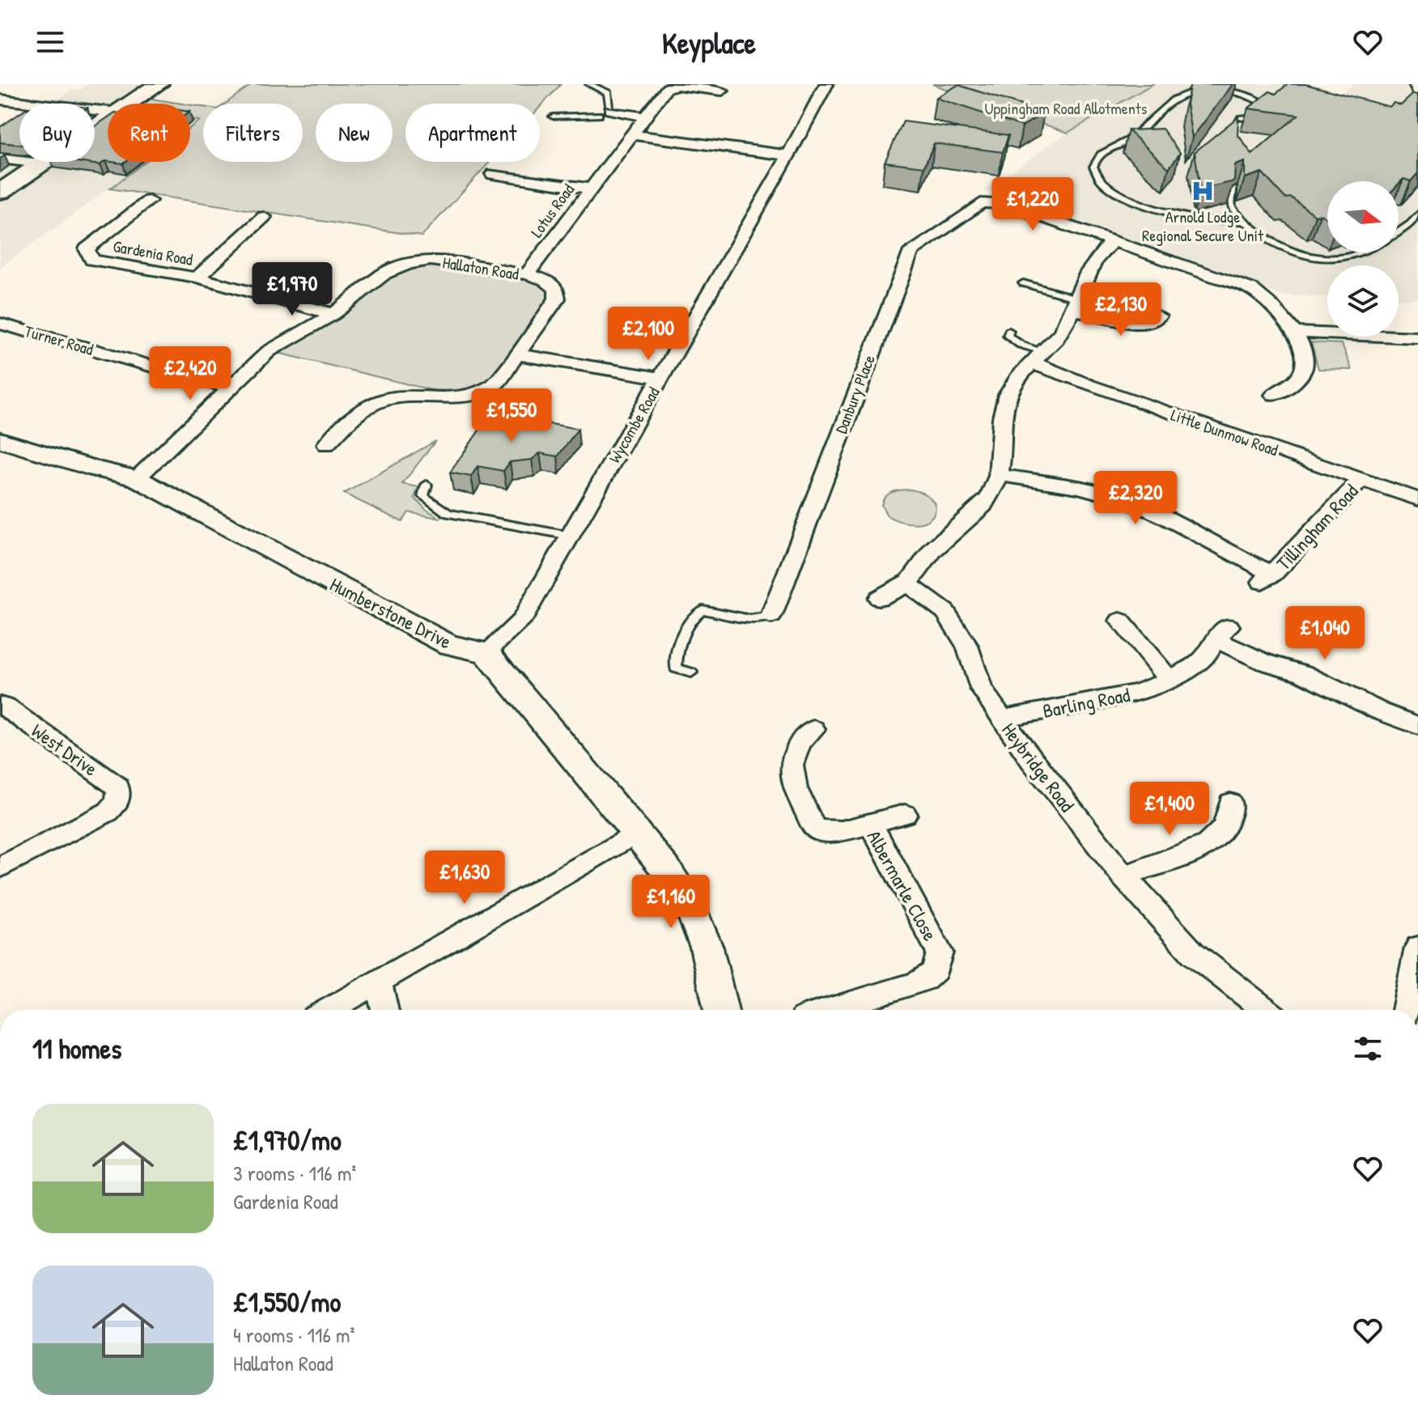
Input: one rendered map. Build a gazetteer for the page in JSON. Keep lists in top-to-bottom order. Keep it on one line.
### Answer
{"streets":{"street":["Lotus Road","Gardenia Road","Hallaton Road","Turner Road","Danbury Place","Wycombe Road","Little Dunmow Road","Tillingham Road","Humberstone Drive","Barling Road","West Drive","Heybridge Road","Albermarle Close"]},"crossings":[["Lotus Road","Hallaton Road"],["Gardenia Road","Hallaton Road"],["Hallaton Road","Turner Road"],["Hallaton Road","Humberstone Drive"],["Wycombe Road","Humberstone Drive"],["Little Dunmow Road","Tillingham Road"],["Barling Road","Heybridge Road"]],"parks":["Uppingham Road Allotments"],"places":{"hospital":["Arnold Lodge Regional Secure Unit"]},"north":"right","page":{"header":"Keyplace","chip":["Buy","Rent","Filters","New","Apartment"],"price":["£1,220","£1,970","£2,130","£2,100","£2,420","£1,550","£2,320","£1,040","£1,400","£1,630","£1,160"],"heading":"11 homes","list":[{"name":"£1,970/mo","note":"3 rooms · 116 m² · Gardenia Road"},{"name":"£1,550/mo","note":"4 rooms · 116 m² · Hallaton Road"}]}}
